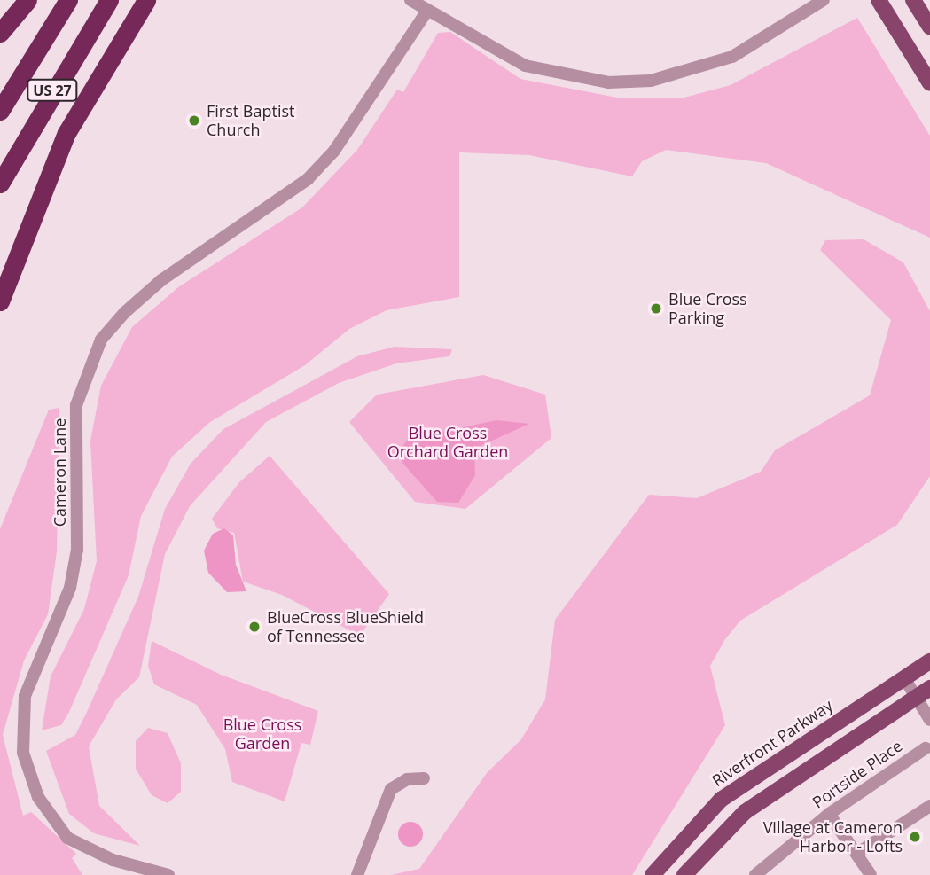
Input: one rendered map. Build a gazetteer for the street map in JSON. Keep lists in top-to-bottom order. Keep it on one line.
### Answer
{"streets":{"highway":["US 27"],"main road":["Riverfront Parkway"],"street":["Cameron Lane","Portside Place"]},"parks":["Blue Cross Orchard Garden","Blue Cross Garden"],"places":["First Baptist Church","Blue Cross Parking","BlueCross BlueShield of Tennessee","Village at Cameron Harbor - Lofts"]}
